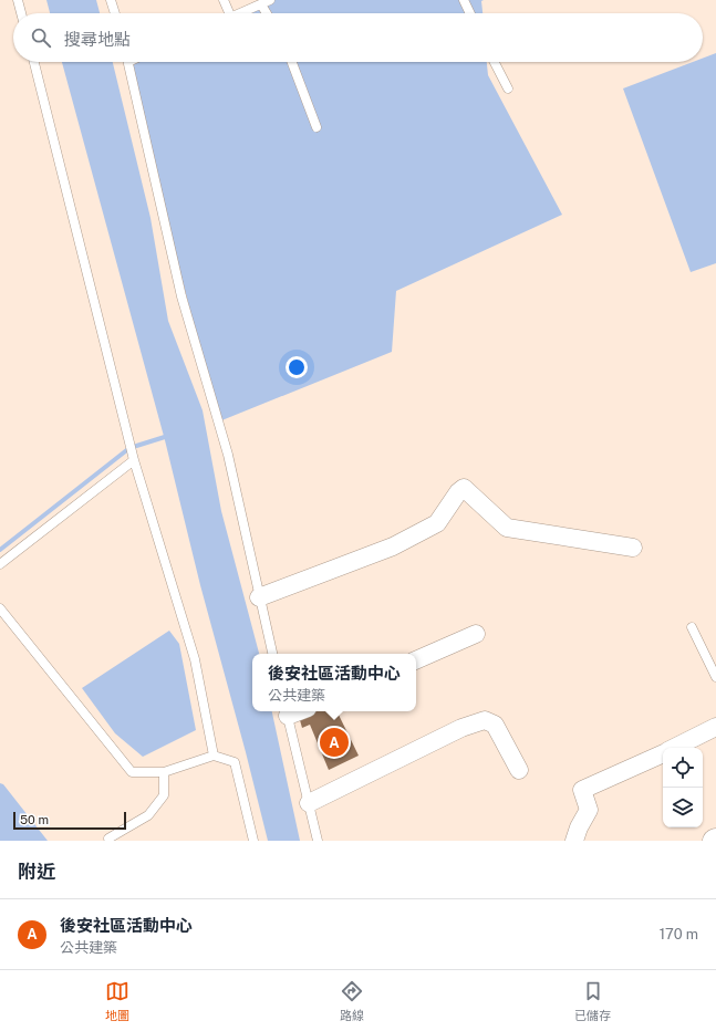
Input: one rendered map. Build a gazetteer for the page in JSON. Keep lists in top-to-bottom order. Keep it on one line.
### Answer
{"scale_bar":"50 m","page":{"search":"搜尋地點","popup":["後安社區活動中心","公共建築"],"pins":"A","scale":"50 m","heading":"附近","list":[{"mark":"A","name":"後安社區活動中心","note":"公共建築","value":"170 m"}],"nav":["地圖","路線","已儲存"]}}
